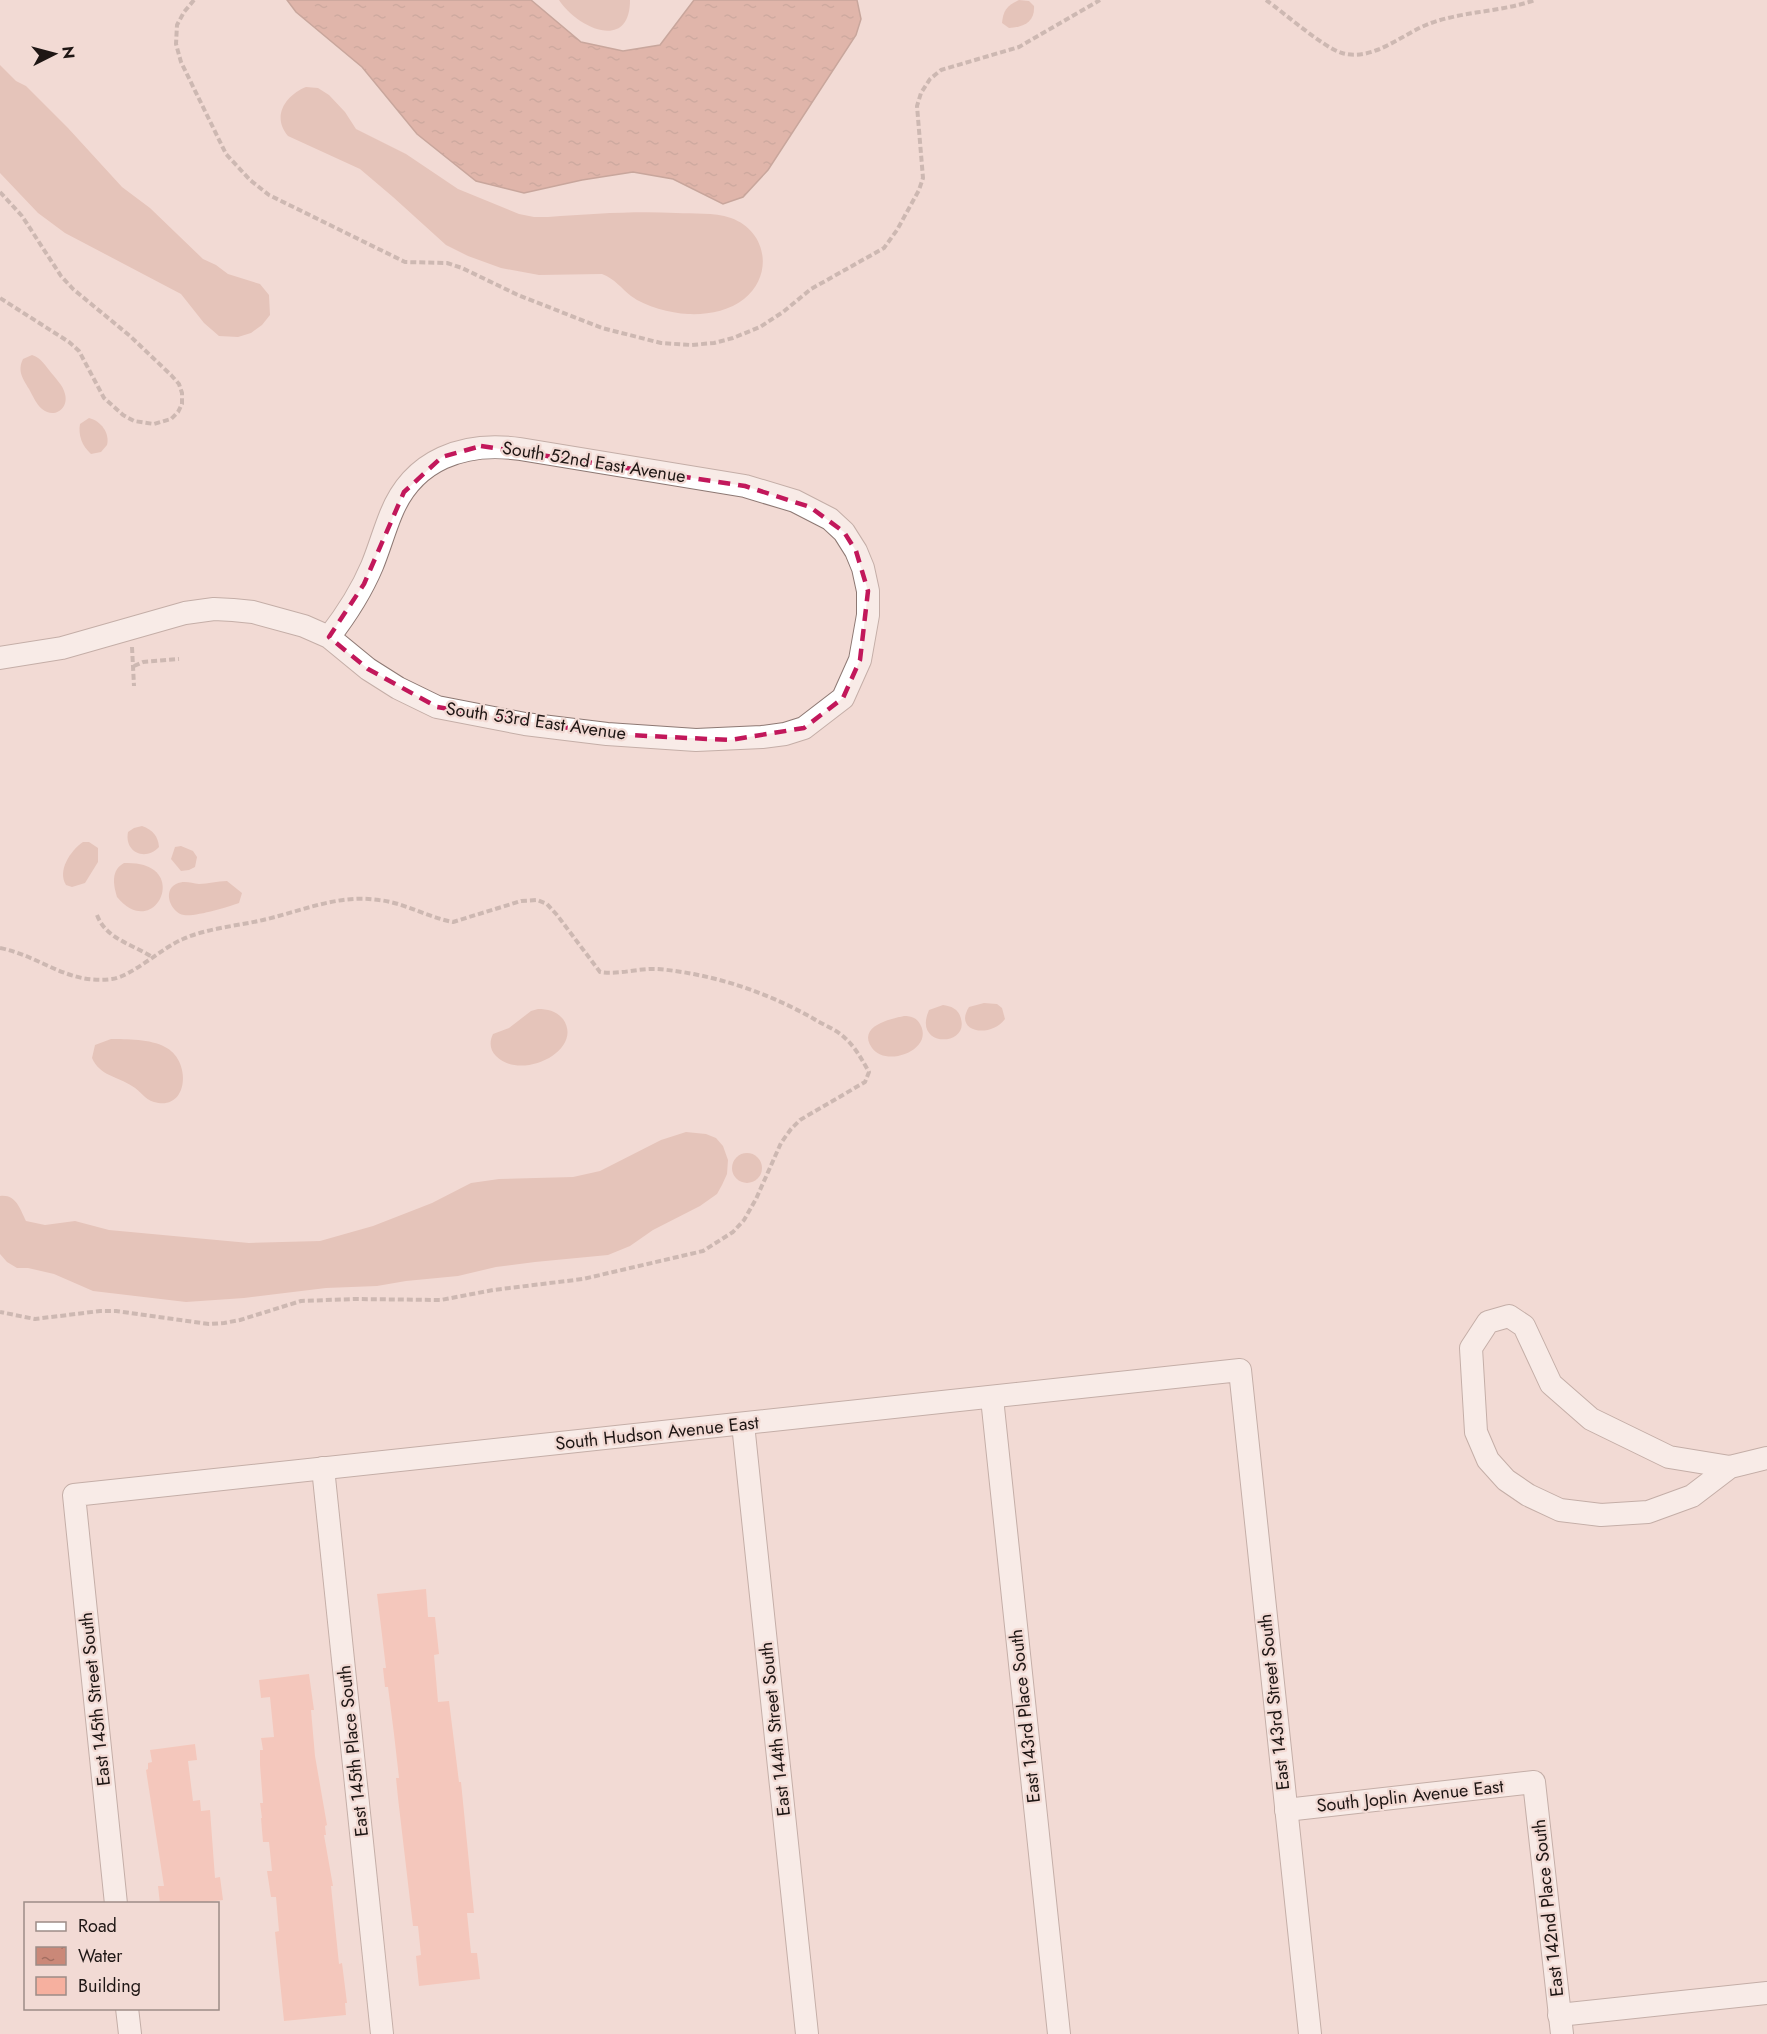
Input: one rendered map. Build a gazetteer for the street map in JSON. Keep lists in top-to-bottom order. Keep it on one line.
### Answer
{"streets":{"street":["South 52nd East Avenue","South 53rd East Avenue","South Hudson Avenue East","East 145th Street South","East 143rd Street South","East 143rd Place South","East 144th Street South","East 145th Place South","South Joplin Avenue East","East 142nd Place South"]},"crossings":[["South 52nd East Avenue","South 53rd East Avenue"],["South Hudson Avenue East","East 145th Street South"],["South Hudson Avenue East","East 143rd Street South"],["South Hudson Avenue East","East 143rd Place South"],["South Hudson Avenue East","East 144th Street South"],["South Hudson Avenue East","East 145th Place South"],["East 143rd Street South","South Joplin Avenue East"],["South Joplin Avenue East","East 142nd Place South"]],"legend":["Road","Water","Building"],"north":"right"}
